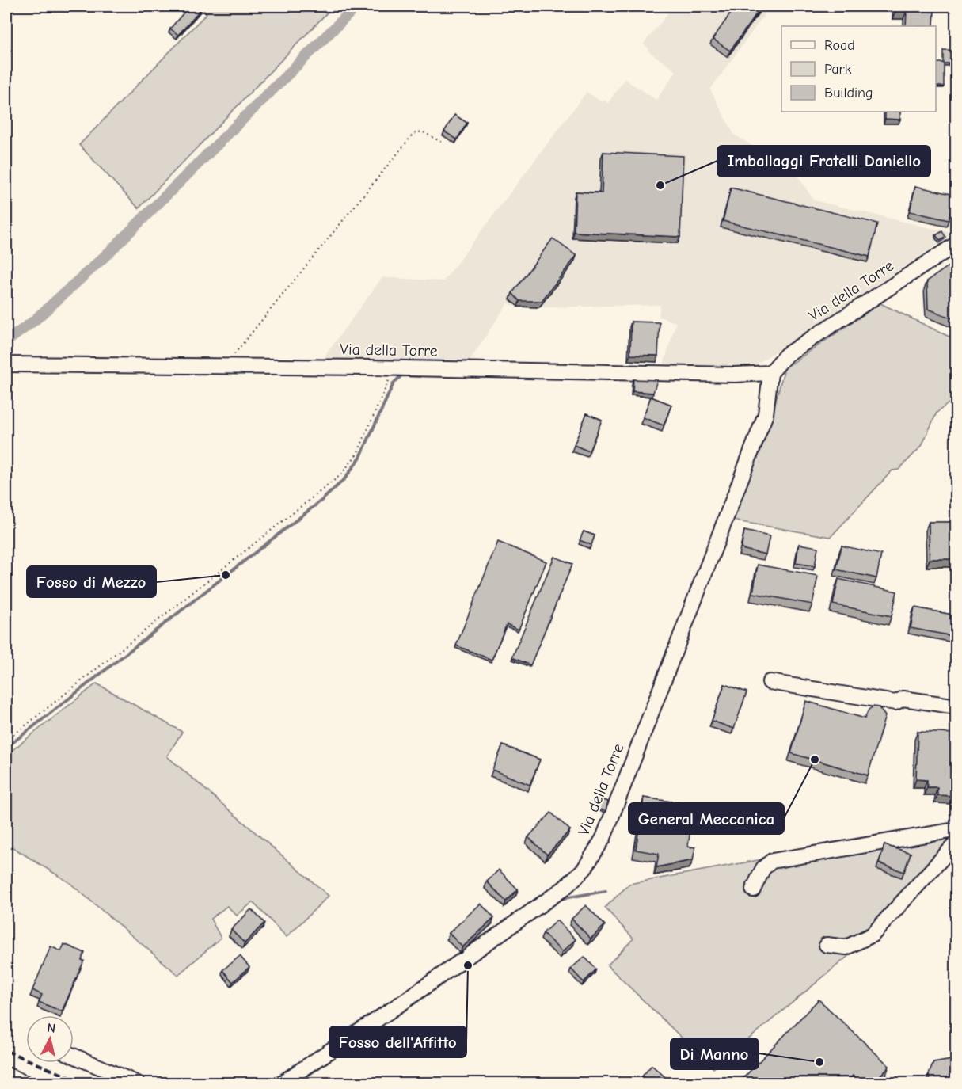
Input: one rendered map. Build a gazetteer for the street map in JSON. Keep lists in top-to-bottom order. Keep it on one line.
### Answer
{"streets":{"street":["Via della Torre"]},"places":["Imballaggi Fratelli Daniello","Fosso di Mezzo","General Meccanica","Fosso dell'Affitto","Di Manno"],"legend":["Road","Park","Building"],"north":"top"}
